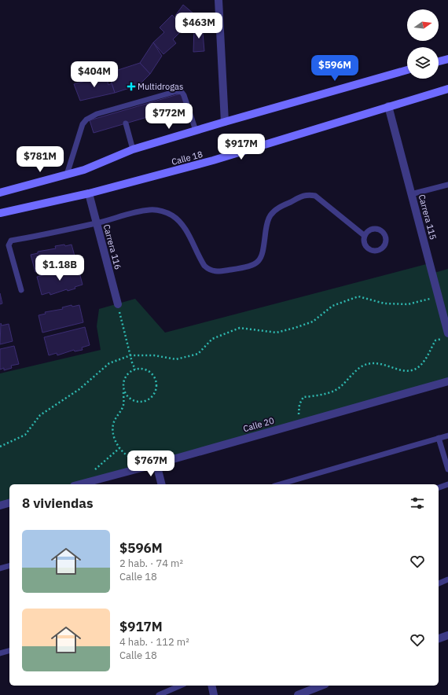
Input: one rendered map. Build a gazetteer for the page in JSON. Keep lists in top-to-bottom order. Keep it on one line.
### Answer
{"streets":{"main road":["Calle 18"],"street":["Carrera 115","Carrera 116","Calle 20"]},"crossings":[["Calle 18","Carrera 115"],["Calle 18","Carrera 116"]],"places":{"health":["Multidrogas"]},"north":"right","page":{"price":["$463M","$596M","$404M","$772M","$917M","$781M","$1.18B","$767M"],"heading":"8 viviendas","list":[{"name":"$596M","note":"2 hab. · 74 m² · Calle 18"},{"name":"$917M","note":"4 hab. · 112 m² · Calle 18"}]}}
